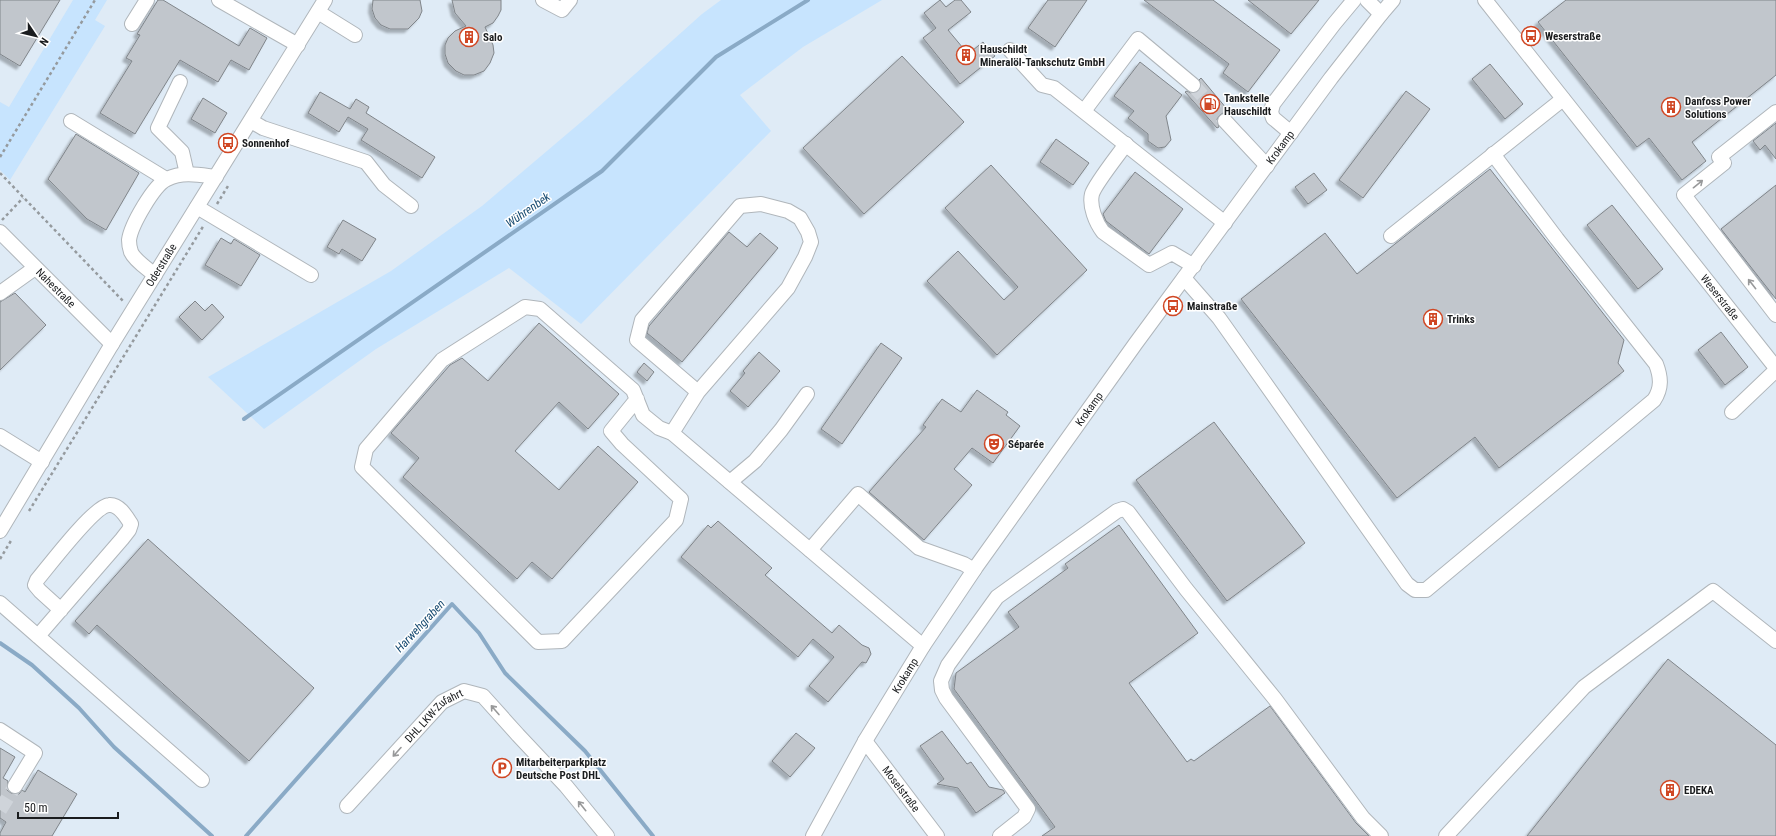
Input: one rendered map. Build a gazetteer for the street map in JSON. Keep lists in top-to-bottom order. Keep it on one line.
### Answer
{"streets":{"street":["Krokamp","Oderstraße","Nahestraße","Weserstraße","DHL LKW-Zufahrt","Moselstraße"]},"crossings":[["Krokamp","Moselstraße"],["Oderstraße","Nahestraße"]],"water":["Wührenbek","Harwehgraben"],"places":{"bus stop":["Weserstraße","Sonnenhof","Mainstraße"],"building":["Salo","Hauschildt Mineralöl-Tankschutz GmbH","Danfoss Power Solutions","Trinks","EDEKA"],"fuel station":["Tankstelle Hauschildt"],"theatre":["Séparée"],"parking":["Mitarbeiterparkplatz Deutsche Post DHL"]},"scale_bar":"50 m","north":"bottom right"}
